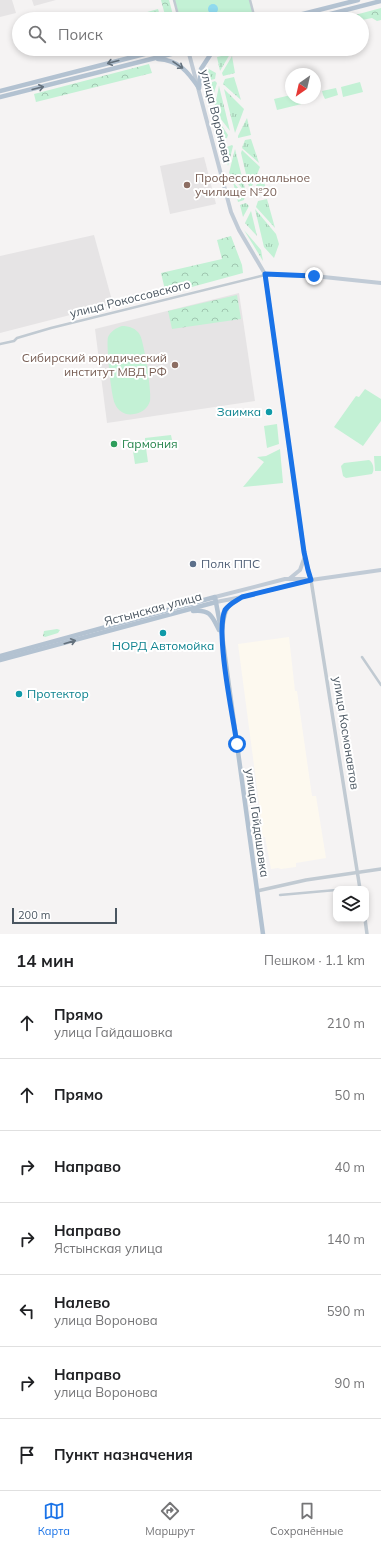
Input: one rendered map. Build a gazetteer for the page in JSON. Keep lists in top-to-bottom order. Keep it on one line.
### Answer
{"streets":{"main road":["улица Воронова","Ястынская улица","улица Гайдашовка"],"street":["улица Рокоссовского","улица Космонавтов"]},"crossings":[["улица Воронова","улица Рокоссовского"],["улица Воронова","Ястынская улица"],["улица Воронова","улица Космонавтов"],["Ястынская улица","улица Космонавтов"],["Ястынская улица","улица Гайдашовка"]],"places":["Профессиональное училище №20","Сибирский юридический институт МВД РФ","Заимка","Гармония","Полк ППС","НОРД Автомойка","Протектор"],"scale_bar":"200 m","north":"bottom left","page":{"search":"Поиск","scale":"200 m","heading":["14 мин","Пешком · 1.1 km"],"list":[["Прямо","улица Гайдашовка","210 m"],["Прямо","50 m"],["Направо","40 m"],["Направо","Ястынская улица","140 m"],["Налево","улица Воронова","590 m"],["Направо","улица Воронова","90 m"],"Пункт назначения"],"nav":["Карта","Маршрут","Сохранённые"]}}
